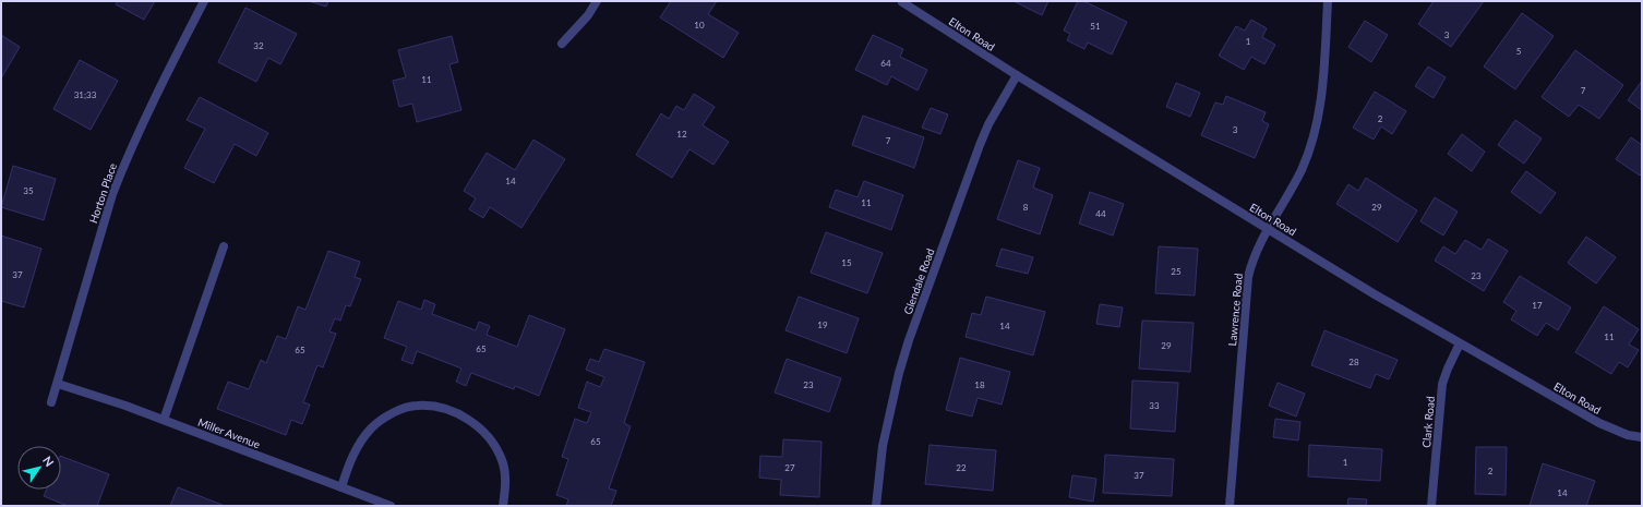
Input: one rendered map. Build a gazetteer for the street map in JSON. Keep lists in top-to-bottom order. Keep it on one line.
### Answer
{"streets":{"street":["Elton Road","Horton Place","Glendale Road","Lawrence Road","Clark Road","Miller Avenue"]},"crossings":[["Elton Road","Glendale Road"],["Elton Road","Lawrence Road"],["Elton Road","Clark Road"],["Horton Place","Miller Avenue"]],"house_numbers":["10","51","3","1","32","5","64","11","7","31;33","2","3","12","7","14","35","11","8","29","44","15","25","37","23","17","19","14","11","29","65","65","28","23","18","33","65","1","27","22","2","37","14"],"north":"top right"}
